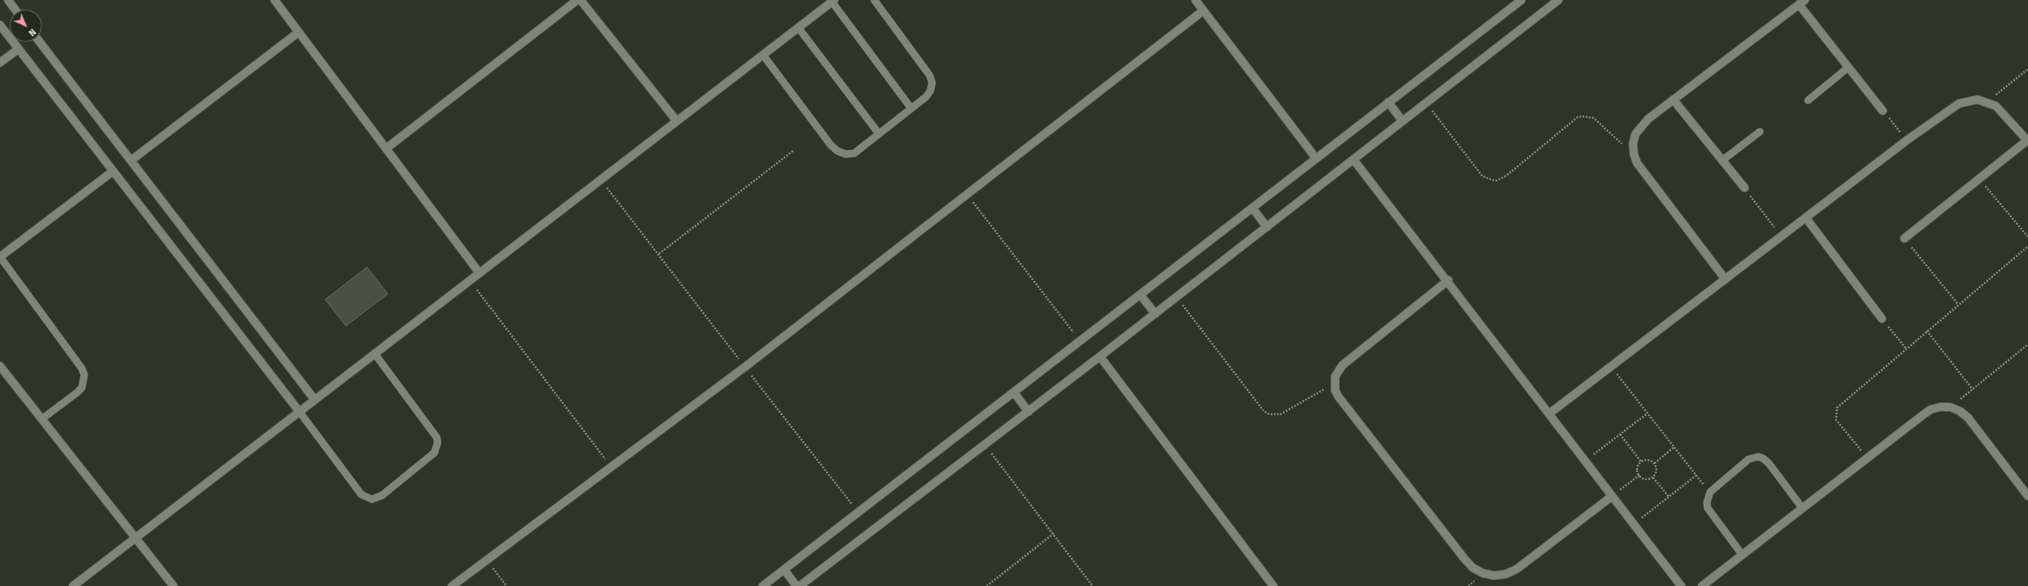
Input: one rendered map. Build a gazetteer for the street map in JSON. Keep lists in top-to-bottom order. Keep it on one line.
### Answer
{"north":"bottom right"}
